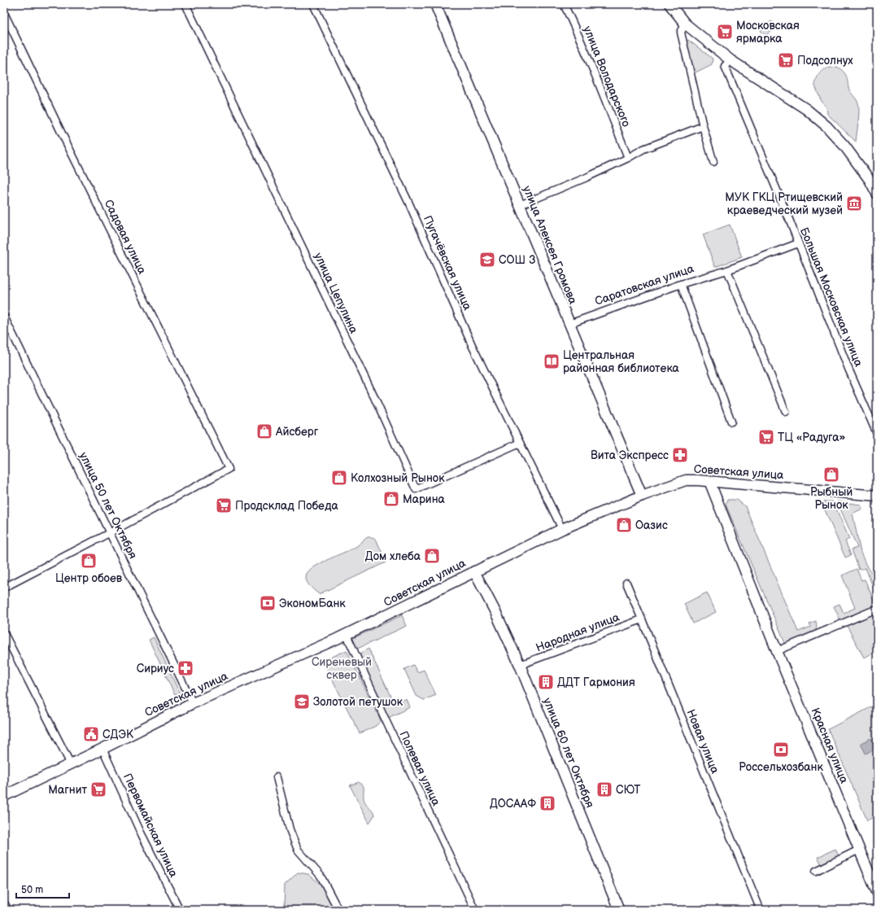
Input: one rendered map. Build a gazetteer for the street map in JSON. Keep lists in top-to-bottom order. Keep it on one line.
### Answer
{"streets":{"street":["улица Володарского","Садовая улица","улица Алексея Громова","Пугачёвская улица","Саратовская улица","улица Цепулина","Большая Московская улица","Советская улица","улица 50 лет Октября","Народная улица","Новая улица","Красная улица","улица 60 лет Октября","Полевая улица","Первомайская улица"]},"crossings":[["Садовая улица","улица 50 лет Октября"],["улица Алексея Громова","Саратовская улица"],["улица Алексея Громова","Советская улица"],["Пугачёвская улица","улица Цепулина"],["Пугачёвская улица","Советская улица"],["Саратовская улица","Большая Московская улица"],["Советская улица","улица 50 лет Октября"],["Советская улица","Красная улица"],["Советская улица","улица 60 лет Октября"],["Советская улица","Полевая улица"],["Советская улица","Первомайская улица"],["Народная улица","Новая улица"],["Народная улица","улица 60 лет Октября"]],"parks":["Сиреневый сквер"],"places":{"supermarket":["Московская ярмарка","Подсолнух","ТЦ «Радуга»","Продсклад Победа","Магнит"],"museum":["МУК ГКЦ Ртищевский краеведческий музей"],"school or university":["СОШ 3","Золотой петушок"],"library":["Центральная районная библиотека"],"shop":["Айсберг","Рыбный Рынок","Колхозный Рынок","Марина","Оазис","Дом хлеба","Центр обоев"],"pharmacy":["Вита Экспресс","Сириус"],"bank":["ЭкономБанк","Россельхозбанк"],"building":["ДДТ Гармония","СЮТ","ДОСААФ"],"public building":["СДЭК"]},"scale_bar":"50 m"}
